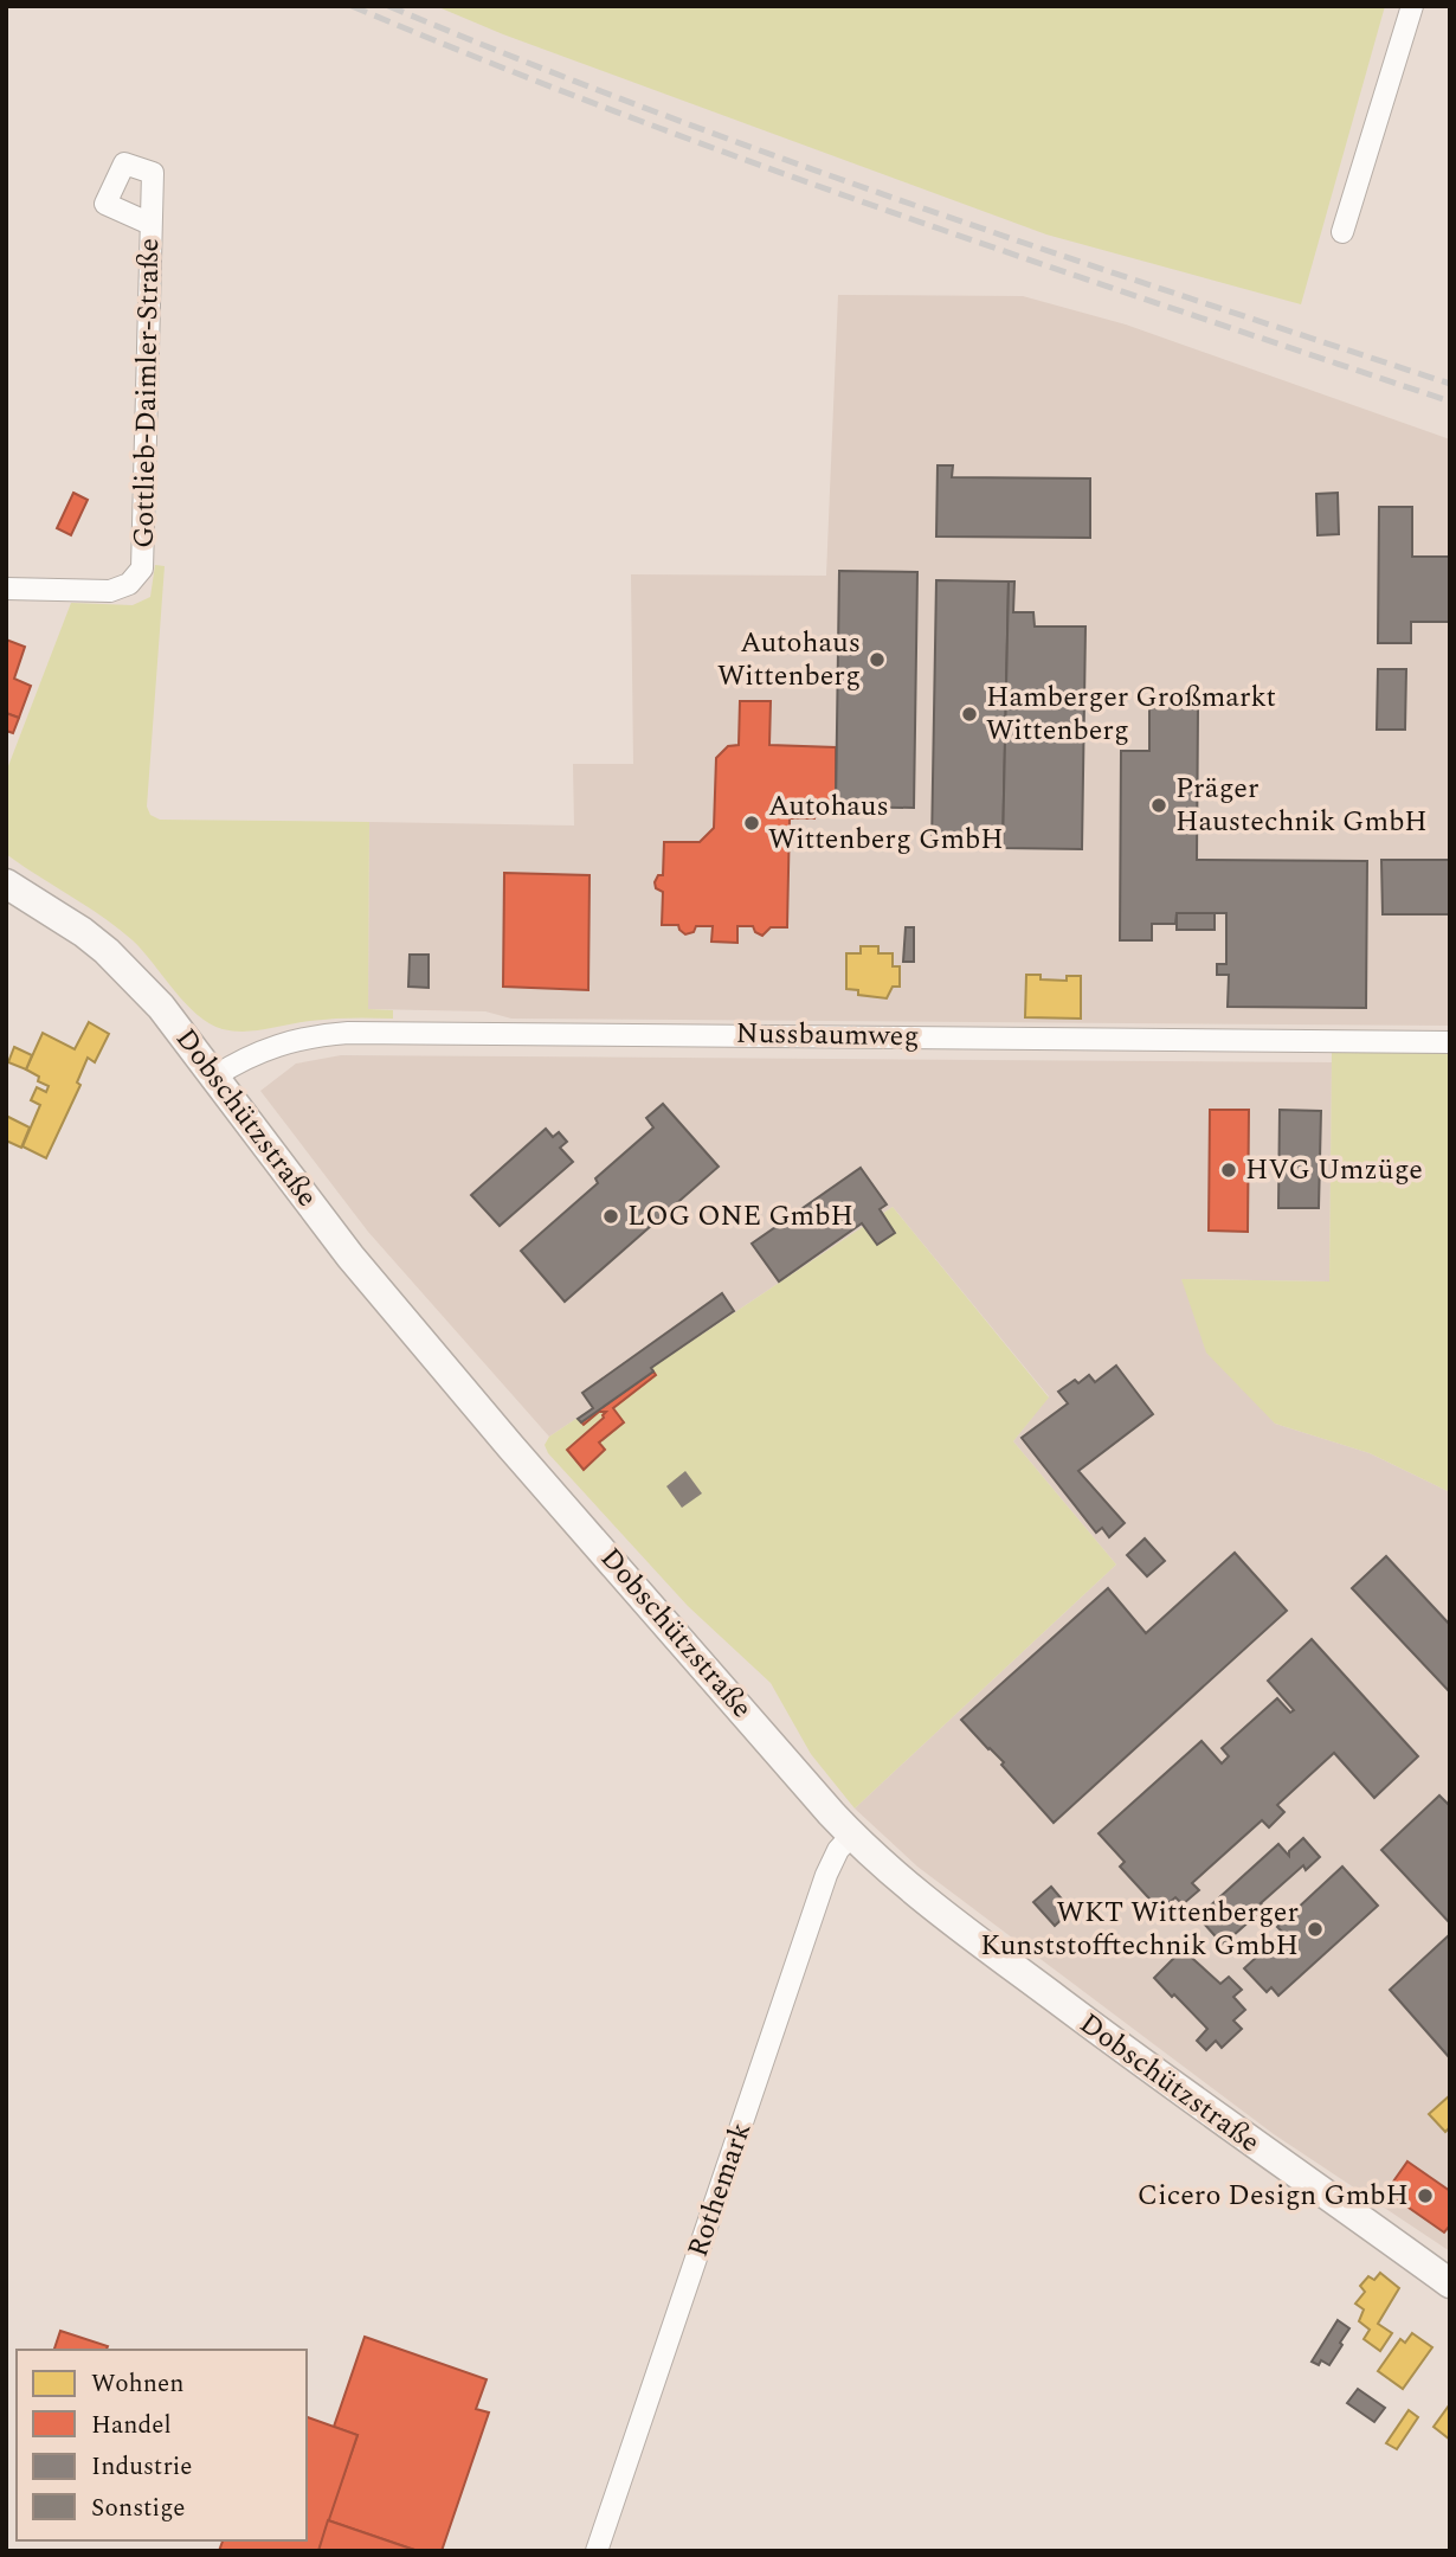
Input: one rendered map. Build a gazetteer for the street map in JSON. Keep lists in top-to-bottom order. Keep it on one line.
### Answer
{"streets":{"street":["Gottlieb-Daimler-Straße","Nussbaumweg","Dobschützstraße","Rothemark"]},"crossings":[["Nussbaumweg","Dobschützstraße"],["Dobschützstraße","Rothemark"]],"places":["Autohaus Wittenberg","Hamberger Großmarkt Wittenberg","Präger Haustechnik GmbH","Autohaus Wittenberg GmbH","HVG Umzüge","LOG ONE GmbH","WKT Wittenberger Kunststofftechnik GmbH","Cicero Design GmbH"],"legend":["Wohnen","Handel","Industrie","Sonstige"]}
